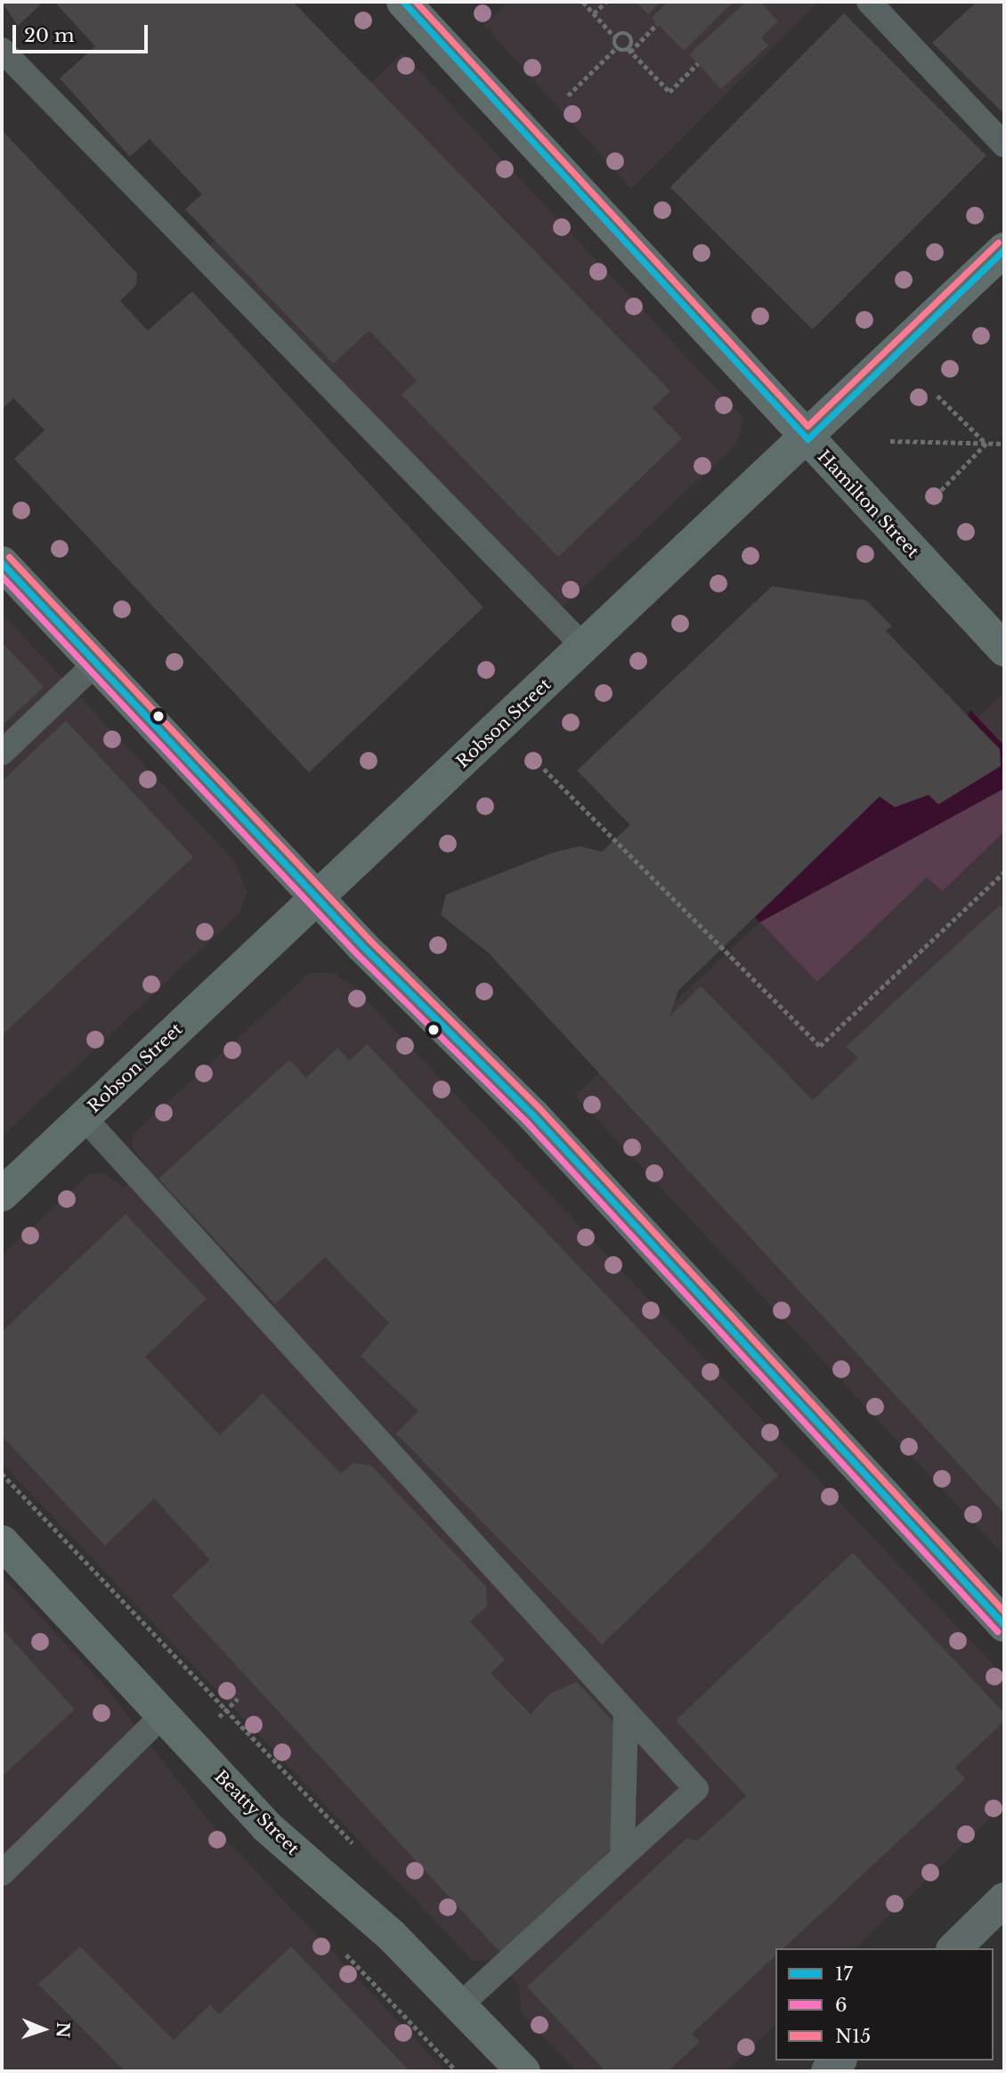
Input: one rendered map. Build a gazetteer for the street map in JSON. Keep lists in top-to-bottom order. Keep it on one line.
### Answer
{"streets":{"street":["Hamilton Street","Robson Street","Beatty Street"]},"crossings":[["Hamilton Street","Robson Street"]],"lines":["transit line 17","transit line N15","transit line 6"],"legend":["17","6","N15"],"scale_bar":"20 m","north":"right"}
